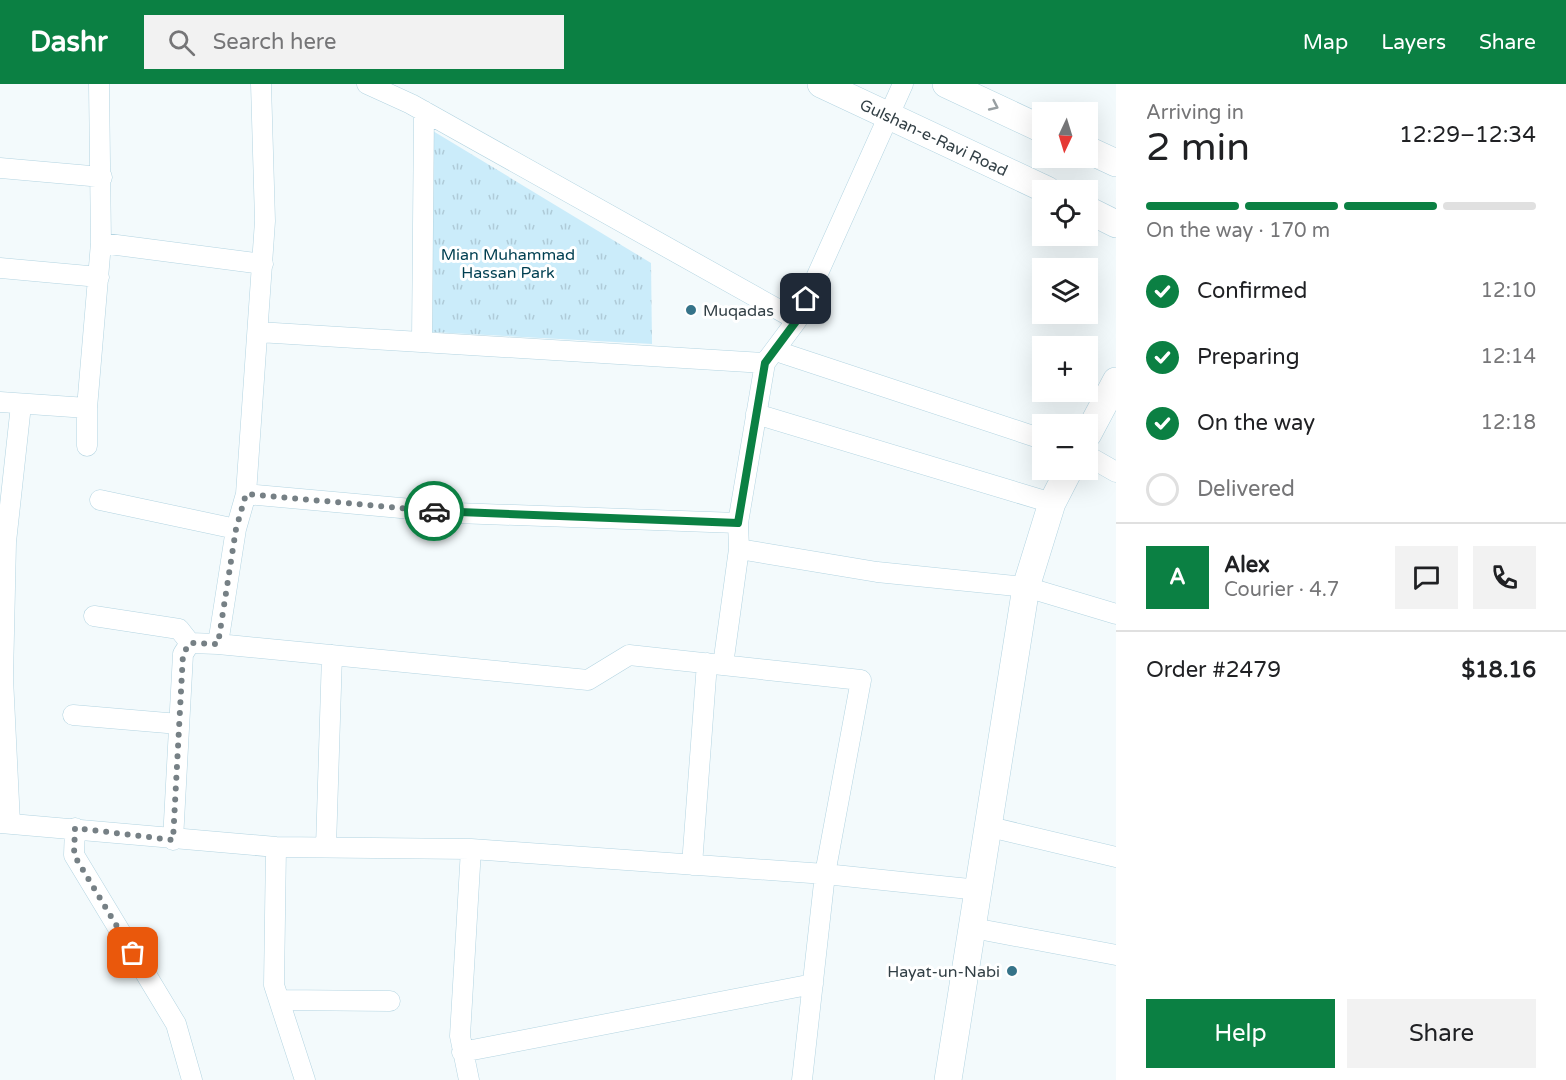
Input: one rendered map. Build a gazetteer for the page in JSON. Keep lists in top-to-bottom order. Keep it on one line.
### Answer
{"streets":{"street":["Gulshan-e-Ravi Road"]},"parks":["Mian Muhammad Hassan Park"],"places":["Muqadas","Hayat-un-Nabi"],"north":"bottom","page":{"header":"Dashr","search":"Search here","nav":["Map","Layers","Share"],"heading":["2 min","Arriving in","12:29–12:34"],"panel":["Alex","Courier · 4.7","Order #2479","$18.16"],"map_buttons":["+","−"],"bar":"On the way · 170 m","list":[["Confirmed","12:10"],["Preparing","12:14"],["On the way","12:18"],"Delivered"],"round":"A","buttons":["Help","Share"]}}
